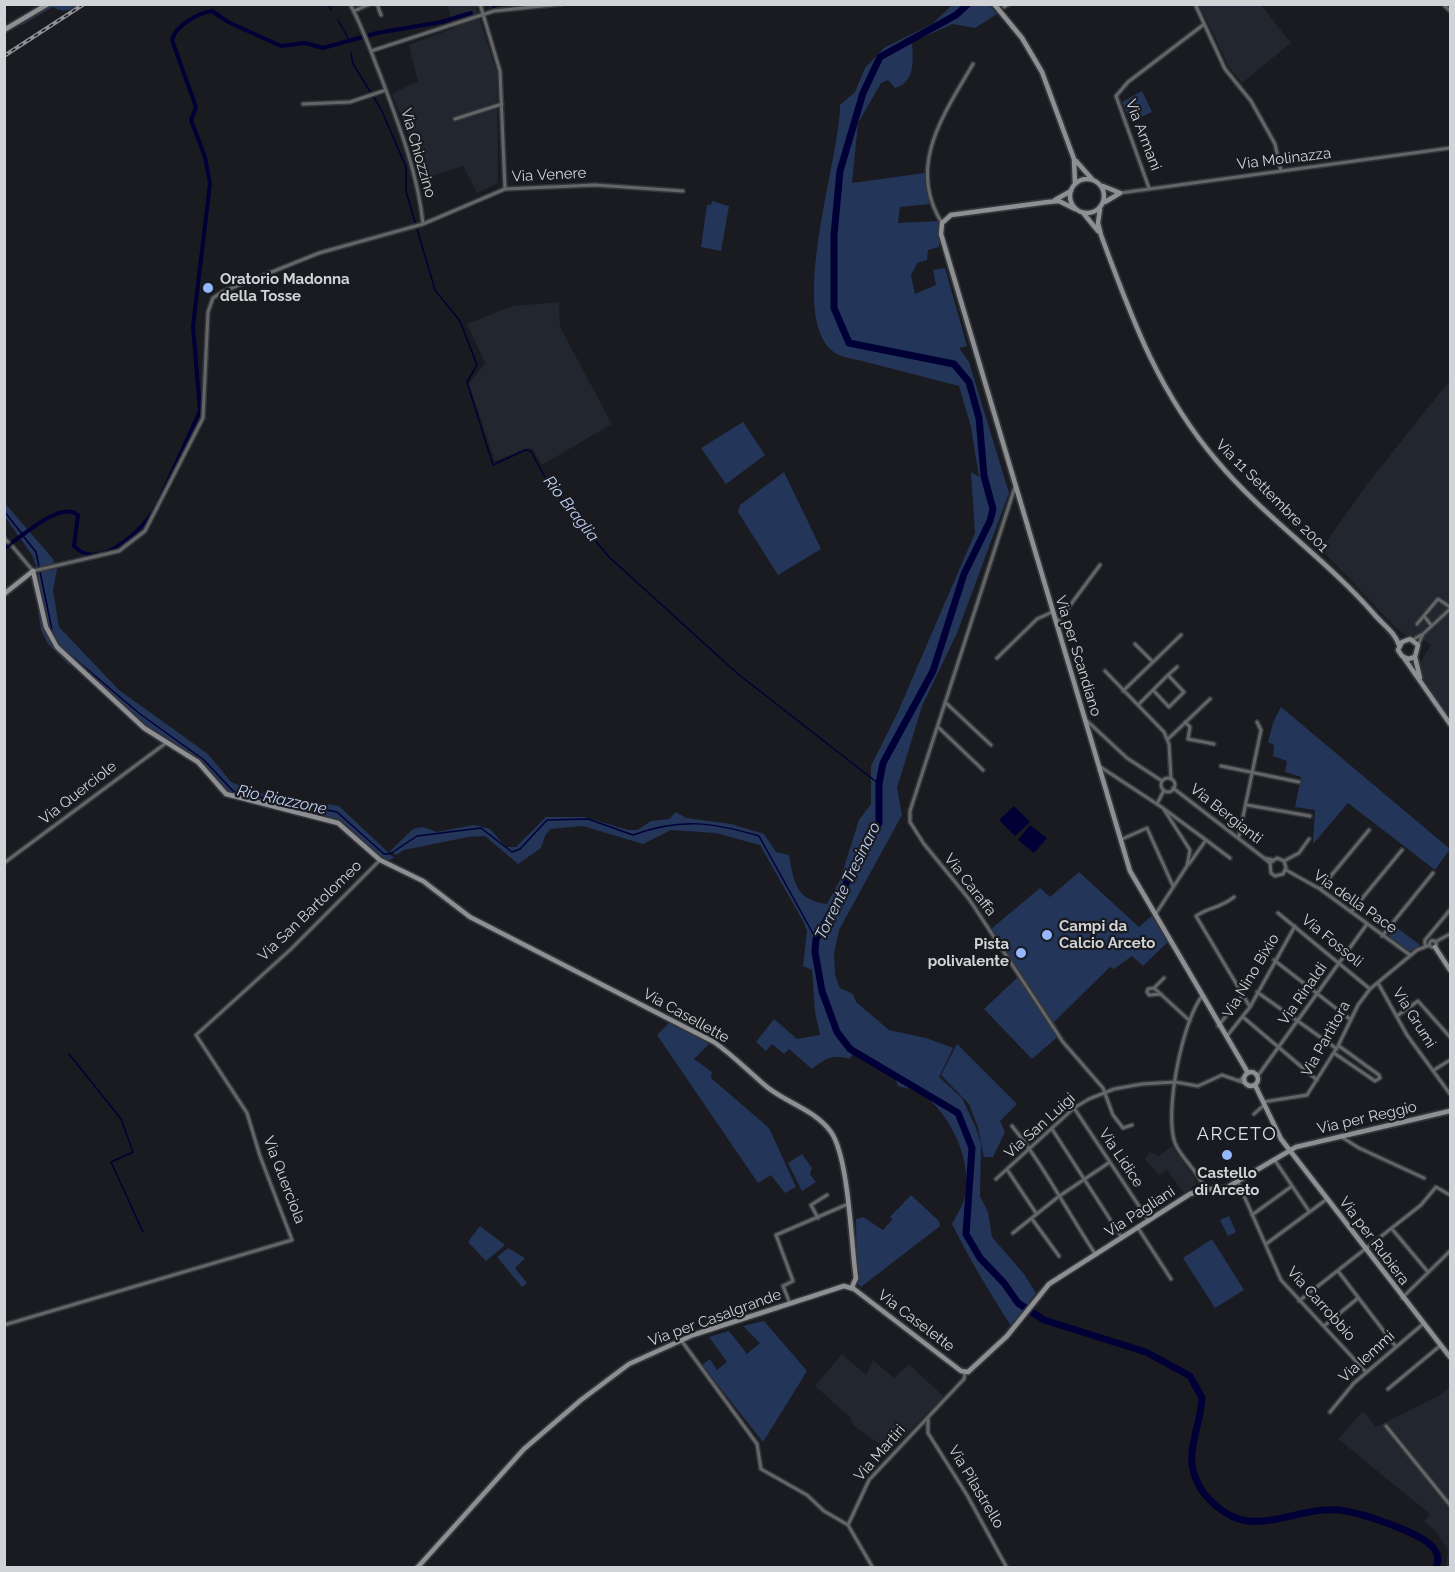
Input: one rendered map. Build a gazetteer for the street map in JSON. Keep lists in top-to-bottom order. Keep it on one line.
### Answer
{"streets":{"street":["Via Armani","Via Chiozzino","Via Molinazza","Via Venere","Via 11 Settembre 2001","Via per Scandiano","Via Querciole","Via Bergianti","Via Caraffa","Via della Pace","Via San Bartolomeo","Via Fossoli","Via Nino Bixio","Via Rinaldi","Via Casellette","Via Grumi","Via Partitora","Via per Reggio","Via San Luigi","Via Lidice","Via Querciola","Via Pagliani","Via per Rubiera","Via Carrobbio","Via per Casalgrande","Via Caselette","Via Iemmi","Via Martiri","Via Pilastrello"]},"crossings":[["Via Armani","Via Molinazza"],["Via Chiozzino","Via Venere"],["Via Molinazza","Via 11 Settembre 2001"],["Via Venere","Via San Bartolomeo"],["Via per Scandiano","Via Caraffa"],["Via per Scandiano","Via Nino Bixio"],["Via per Scandiano","Via Rinaldi"],["Via per Scandiano","Via San Luigi"],["Via Querciole","Via San Bartolomeo"],["Via Bergianti","Via della Pace"],["Via Caraffa","Via San Luigi"],["Via della Pace","Via Rinaldi"],["Via della Pace","Via Partitora"],["Via San Bartolomeo","Via Casellette"],["Via San Bartolomeo","Via Querciola"],["Via Fossoli","Via Nino Bixio"],["Via Fossoli","Via Rinaldi"],["Via Fossoli","Via Partitora"],["Via Rinaldi","Via San Luigi"],["Via Casellette","Via per Casalgrande"],["Via Casellette","Via Caselette"],["Via Grumi","Via Partitora"],["Via per Reggio","Via Pagliani"],["Via per Reggio","Via per Rubiera"],["Via San Luigi","Via Lidice"],["Via Lidice","Via Pagliani"],["Via Pagliani","Via per Rubiera"],["Via Pagliani","Via Carrobbio"],["Via Pagliani","Via Martiri"],["Via per Rubiera","Via Iemmi"],["Via Carrobbio","Via Iemmi"],["Via per Casalgrande","Via Caselette"],["Via Caselette","Via Martiri"],["Via Martiri","Via Pilastrello"]],"districts":["ARCETO"],"water":["Rio Braglia","Rio Riazzone","Torrente Tresinaro"],"places":["Oratorio Madonna della Tosse","Campi da Calcio Arceto","Pista polivalente","Castello di Arceto"]}
